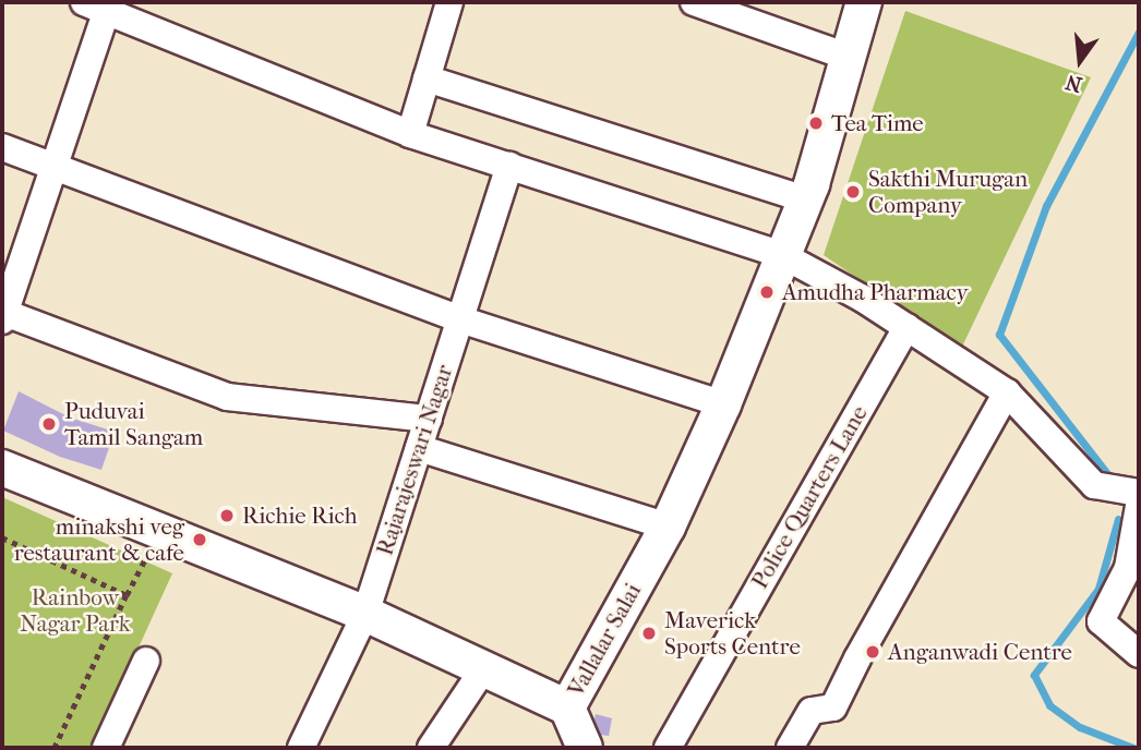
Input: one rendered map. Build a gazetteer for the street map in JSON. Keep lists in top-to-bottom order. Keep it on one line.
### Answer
{"streets":{"street":["Rajarajeswari Nagar","Police Quarters Lane","Vallalar Salai"]},"crossings":[["Rajarajeswari Nagar","Vallalar Salai"]],"parks":["Rainbow Nagar Park"],"places":["Tea Time","Sakthi Murugan Company","Amudha Pharmacy","Puduvai Tamil Sangam","Richie Rich","minakshi veg restaurant & cafe","Maverick Sports Centre","Anganwadi Centre"],"north":"bottom"}
